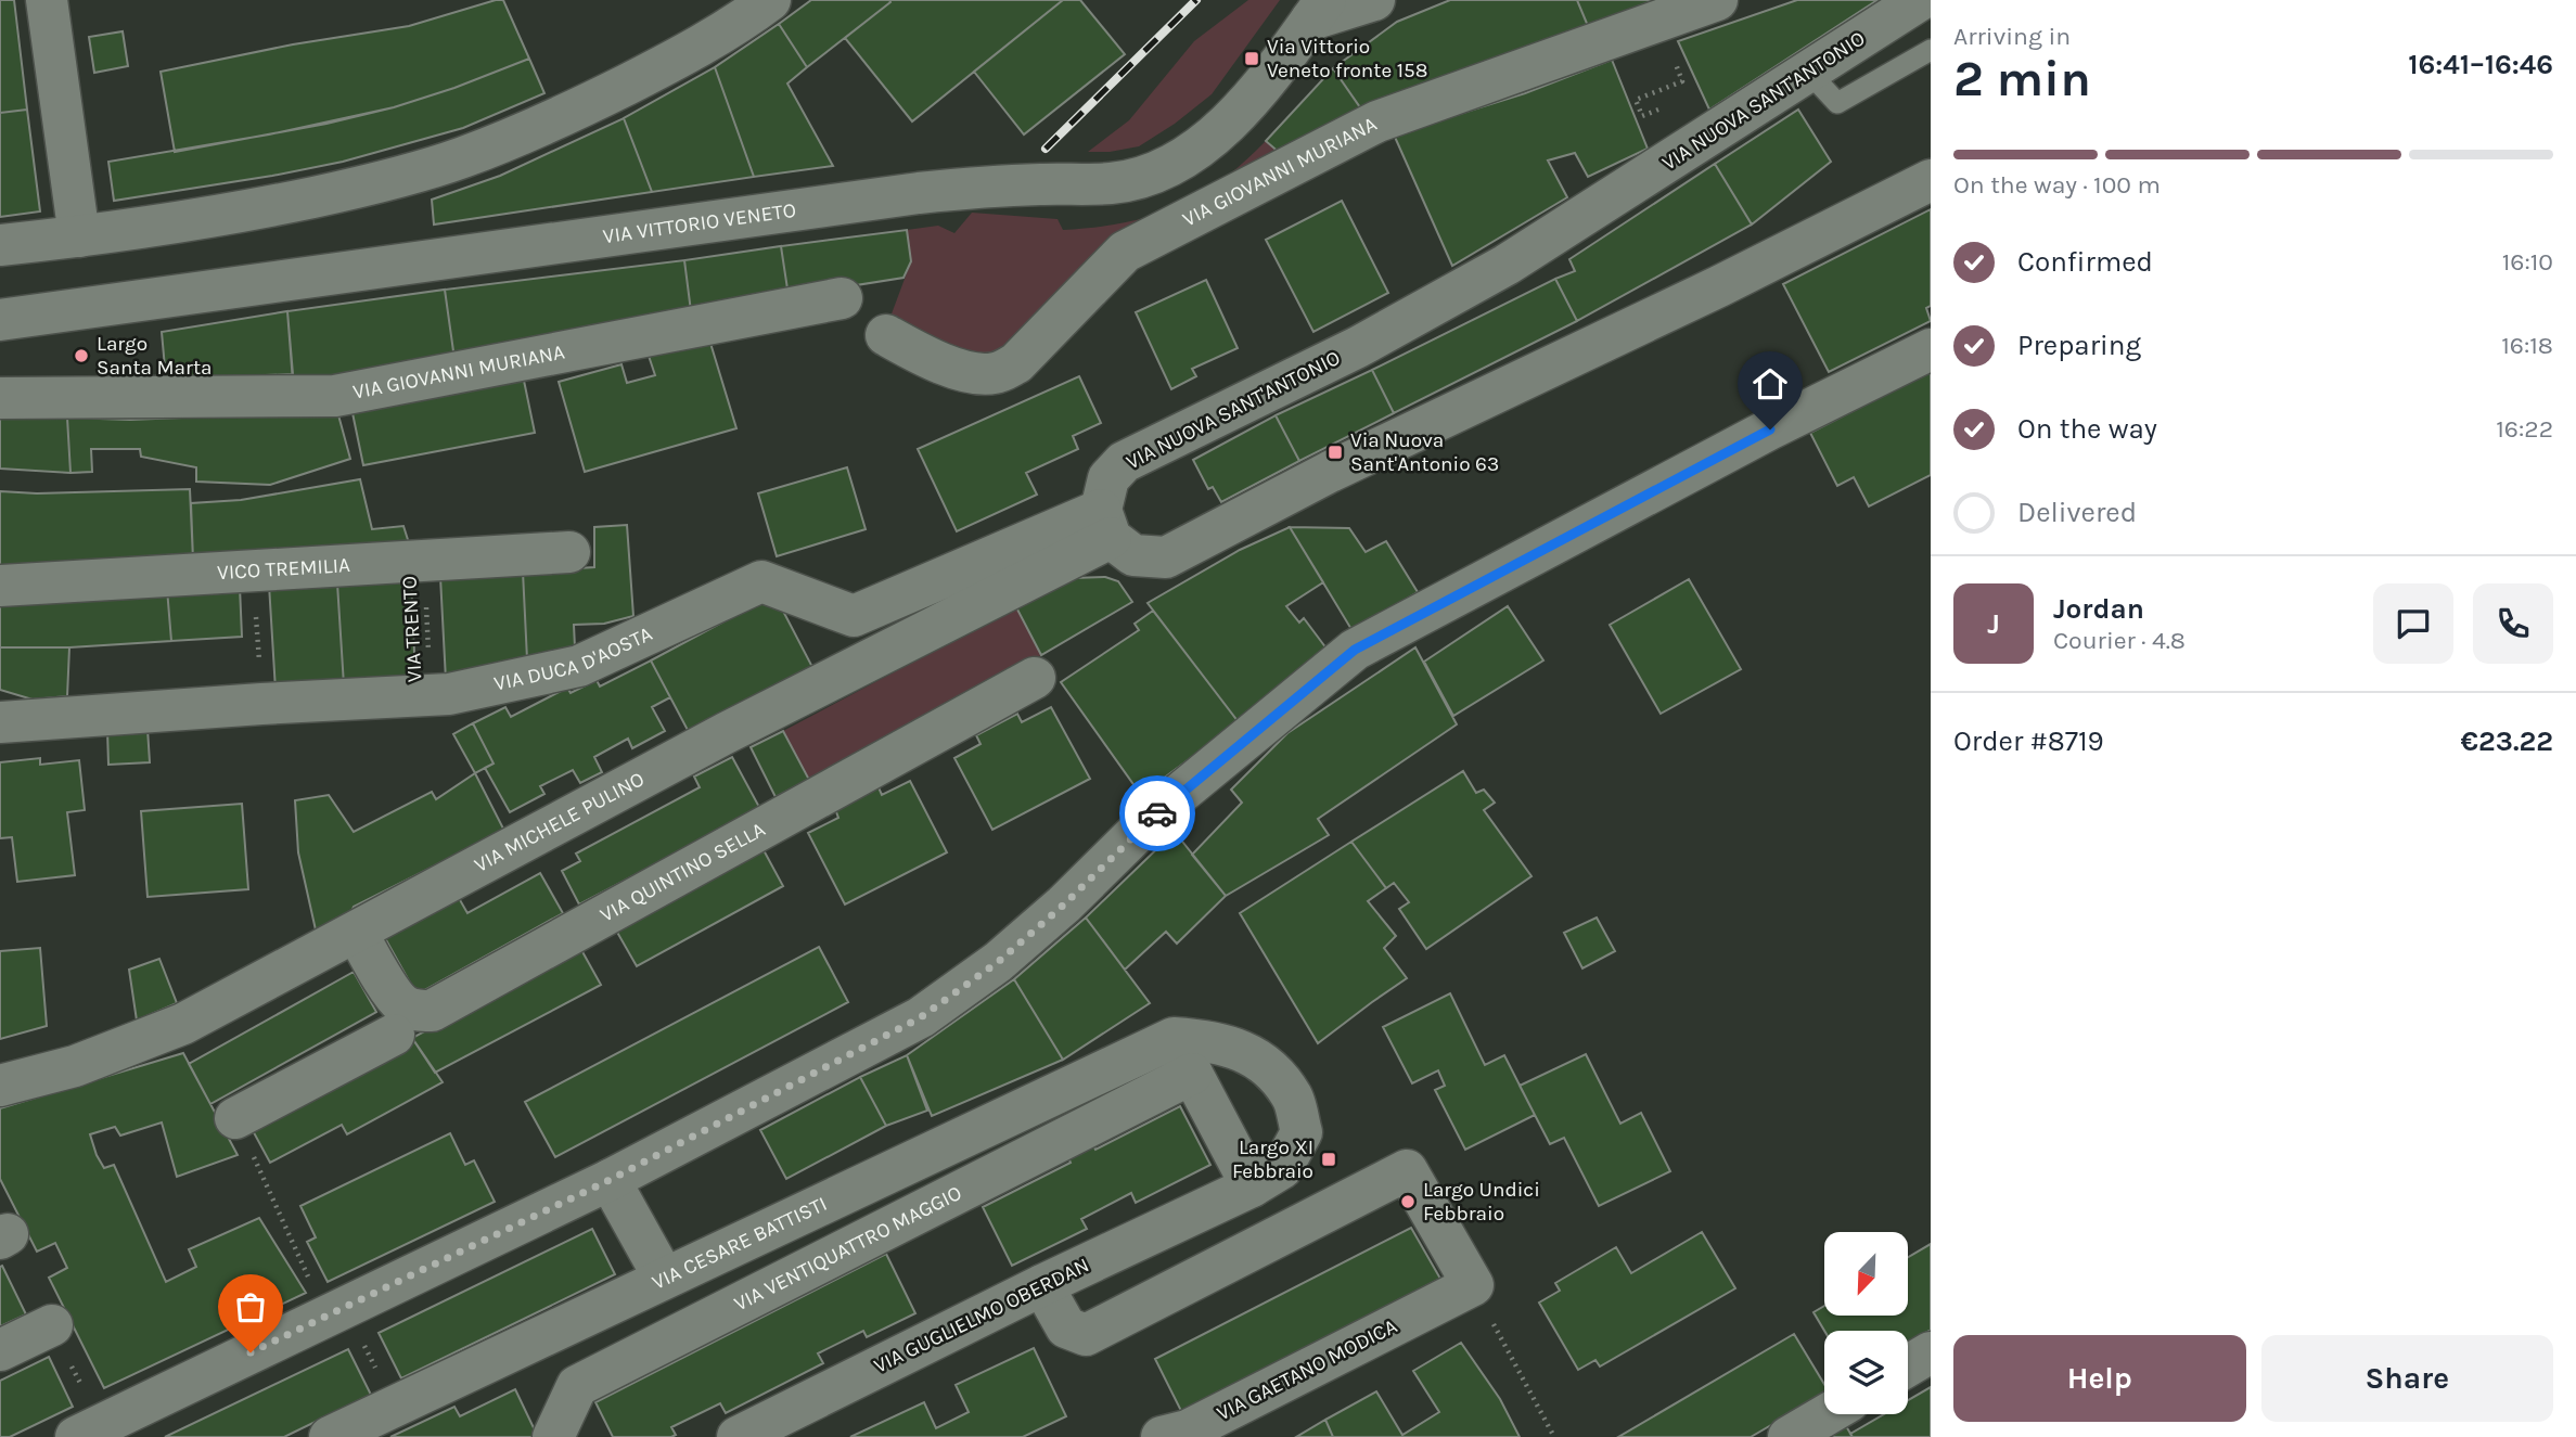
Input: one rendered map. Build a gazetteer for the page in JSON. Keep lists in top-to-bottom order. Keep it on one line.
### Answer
{"streets":{"street":["VIA NUOVA SANT'ANTONIO","VIA GIOVANNI MURIANA","VIA VITTORIO VENETO","VICO TREMILIA","VIA DUCA D'AOSTA","VIA MICHELE PULINO","VIA QUINTINO SELLA","VIA CESARE BATTISTI","VIA VENTIQUATTRO MAGGIO","VIA GUGLIELMO OBERDAN","VIA GAETANO MODICA"],"path":["VIA TRENTO"]},"crossings":[["VIA NUOVA SANT'ANTONIO","VIA DUCA D'AOSTA"],["VIA NUOVA SANT'ANTONIO","VIA MICHELE PULINO"],["VICO TREMILIA","VIA TRENTO"],["VIA TRENTO","VIA DUCA D'AOSTA"],["VIA DUCA D'AOSTA","VIA MICHELE PULINO"],["VIA MICHELE PULINO","VIA QUINTINO SELLA"],["VIA CESARE BATTISTI","VIA VENTIQUATTRO MAGGIO"],["VIA CESARE BATTISTI","VIA GUGLIELMO OBERDAN"],["VIA VENTIQUATTRO MAGGIO","VIA GUGLIELMO OBERDAN"],["VIA GUGLIELMO OBERDAN","VIA GAETANO MODICA"]],"places":{"transit":["Via Vittorio Veneto fronte 158","Via Nuova Sant'Antonio 63","Largo XI Febbraio"],"other":["Largo Santa Marta","Largo Undici Febbraio"]},"north":"bottom left","page":{"heading":["2 min","Arriving in","16:41–16:46"],"panel":["Jordan","Courier · 4.8","Order #8719","€23.22"],"bar":"On the way · 100 m","list":[["Confirmed","16:10"],["Preparing","16:18"],["On the way","16:22"],"Delivered"],"round":"J","buttons":["Help","Share"]}}
